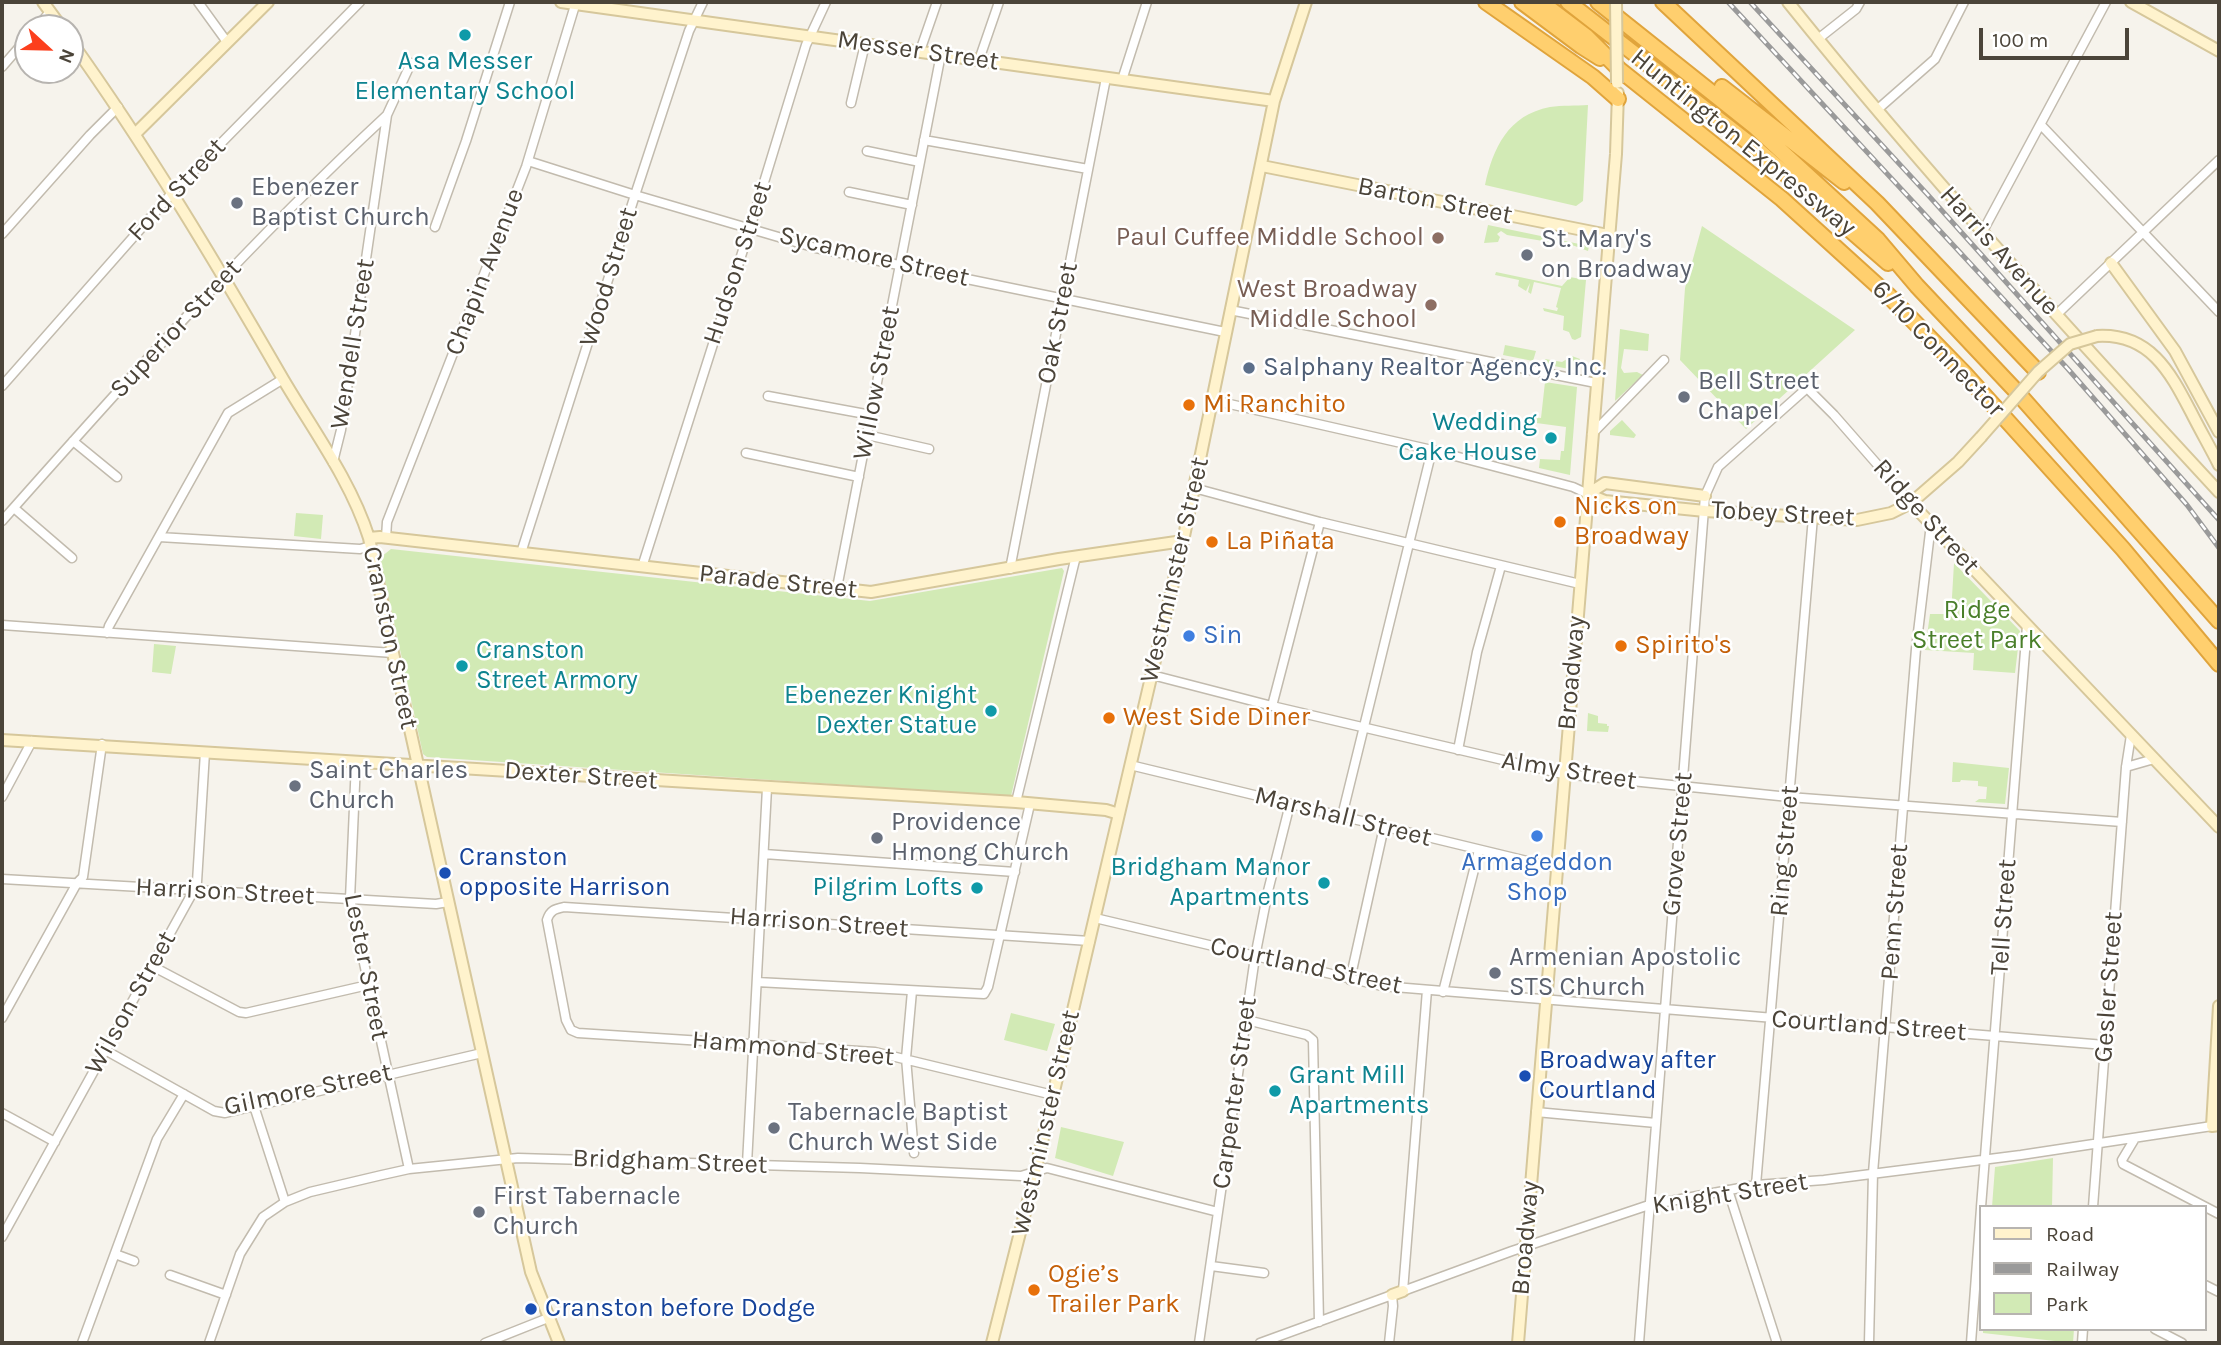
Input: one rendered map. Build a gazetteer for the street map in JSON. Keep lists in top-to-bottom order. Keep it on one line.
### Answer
{"streets":{"highway":["Huntington Expressway","6/10 Connector"],"main road":["Messer Street","Barton Street","Harris Avenue","Tobey Street","Ridge Street","Westminster Street","Parade Street","Cranston Street","Broadway","Dexter Street"],"street":["Ford Street","Sycamore Street","Hudson Street","Chapin Avenue","Wood Street","Oak Street","Superior Street","Wendell Street","Willow Street","Almy Street","Marshall Street","Grove Street","Ring Street","Harrison Street","Penn Street","Tell Street","Courtland Street","Lester Street","Gesler Street","Wilson Street","Hammond Street","Gilmore Street","Carpenter Street","Bridgham Street","Knight Street"]},"crossings":[["Messer Street","Hudson Street"],["Messer Street","Chapin Avenue"],["Messer Street","Wood Street"],["Messer Street","Oak Street"],["Messer Street","Willow Street"],["Messer Street","Westminster Street"],["Huntington Expressway","6/10 Connector"],["Huntington Expressway","Broadway"],["Ford Street","Cranston Street"],["Barton Street","Westminster Street"],["Barton Street","Broadway"],["Sycamore Street","Hudson Street"],["Sycamore Street","Chapin Avenue"],["Sycamore Street","Wood Street"],["Sycamore Street","Oak Street"],["Sycamore Street","Willow Street"],["Sycamore Street","Westminster Street"],["Hudson Street","Parade Street"],["Chapin Avenue","Parade Street"],["Wood Street","Parade Street"],["Oak Street","Parade Street"],["Superior Street","Wendell Street"],["Superior Street","Cranston Street"],["Wendell Street","Cranston Street"],["6/10 Connector","Broadway"],["Willow Street","Parade Street"],["Tobey Street","Ridge Street"],["Tobey Street","Westminster Street"],["Tobey Street","Broadway"],["Tobey Street","Grove Street"],["Tobey Street","Ring Street"],["Ridge Street","Grove Street"],["Ridge Street","Penn Street"],["Ridge Street","Tell Street"],["Ridge Street","Gesler Street"],["Westminster Street","Parade Street"],["Westminster Street","Almy Street"],["Westminster Street","Dexter Street"],["Westminster Street","Marshall Street"],["Westminster Street","Harrison Street"],["Westminster Street","Courtland Street"],["Westminster Street","Hammond Street"],["Westminster Street","Bridgham Street"],["Parade Street","Cranston Street"],["Cranston Street","Dexter Street"],["Cranston Street","Harrison Street"],["Cranston Street","Gilmore Street"],["Cranston Street","Bridgham Street"],["Broadway","Almy Street"],["Broadway","Marshall Street"],["Broadway","Courtland Street"],["Broadway","Knight Street"],["Almy Street","Grove Street"],["Almy Street","Ring Street"],["Almy Street","Penn Street"],["Almy Street","Tell Street"],["Almy Street","Gesler Street"],["Dexter Street","Lester Street"],["Dexter Street","Wilson Street"],["Marshall Street","Carpenter Street"],["Grove Street","Courtland Street"],["Grove Street","Knight Street"],["Ring Street","Courtland Street"],["Ring Street","Knight Street"],["Harrison Street","Lester Street"],["Harrison Street","Wilson Street"],["Harrison Street","Hammond Street"],["Penn Street","Courtland Street"],["Penn Street","Knight Street"],["Tell Street","Courtland Street"],["Tell Street","Knight Street"],["Courtland Street","Gesler Street"],["Courtland Street","Carpenter Street"],["Lester Street","Gilmore Street"],["Lester Street","Bridgham Street"],["Gesler Street","Knight Street"],["Wilson Street","Gilmore Street"],["Carpenter Street","Bridgham Street"]],"parks":["Ridge Street Park"],"places":["Asa Messer Elementary School","Ebenezer Baptist Church","Paul Cuffee Middle School","St. Mary's on Broadway","West Broadway Middle School","Salphany Realtor Agency, Inc.","Bell Street Chapel","Mi Ranchito","Wedding Cake House","Nicks on Broadway","La Piñata","Sin","Spirito's","Cranston Street Armory","Ebenezer Knight Dexter Statue","West Side Diner","Saint Charles Church","Armageddon Shop","Providence Hmong Church","Cranston opposite Harrison","Bridgham Manor Apartments","Pilgrim Lofts","Armenian Apostolic STS Church","Broadway after Courtland","Grant Mill Apartments","Tabernacle Baptist Church West Side","First Tabernacle Church","Ogie’s Trailer Park","Cranston before Dodge"],"legend":["Road","Railway","Park"],"scale_bar":"100 m","north":"right"}
